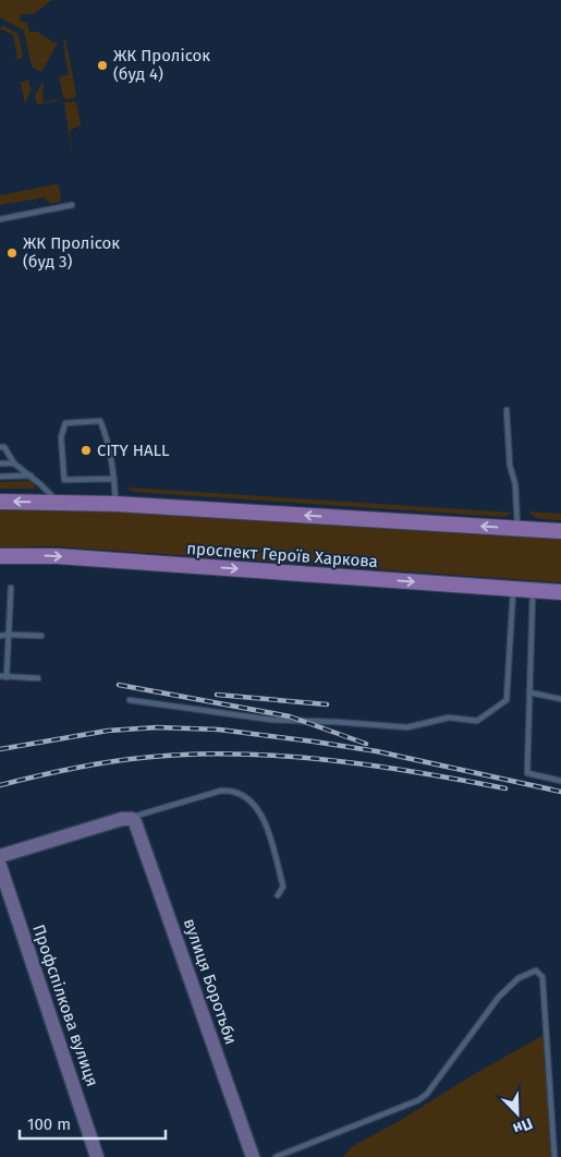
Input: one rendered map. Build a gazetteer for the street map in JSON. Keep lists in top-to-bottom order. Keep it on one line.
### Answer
{"streets":{"main road":["проспект Героїв Харкова"],"street":["вулиця Боротьби","Профспілкова вулиця"]},"places":["ЖК Пролісок (буд 4)","ЖК Пролісок (буд 3)","CITY HALL"],"scale_bar":"100 m","north":"bottom right"}
